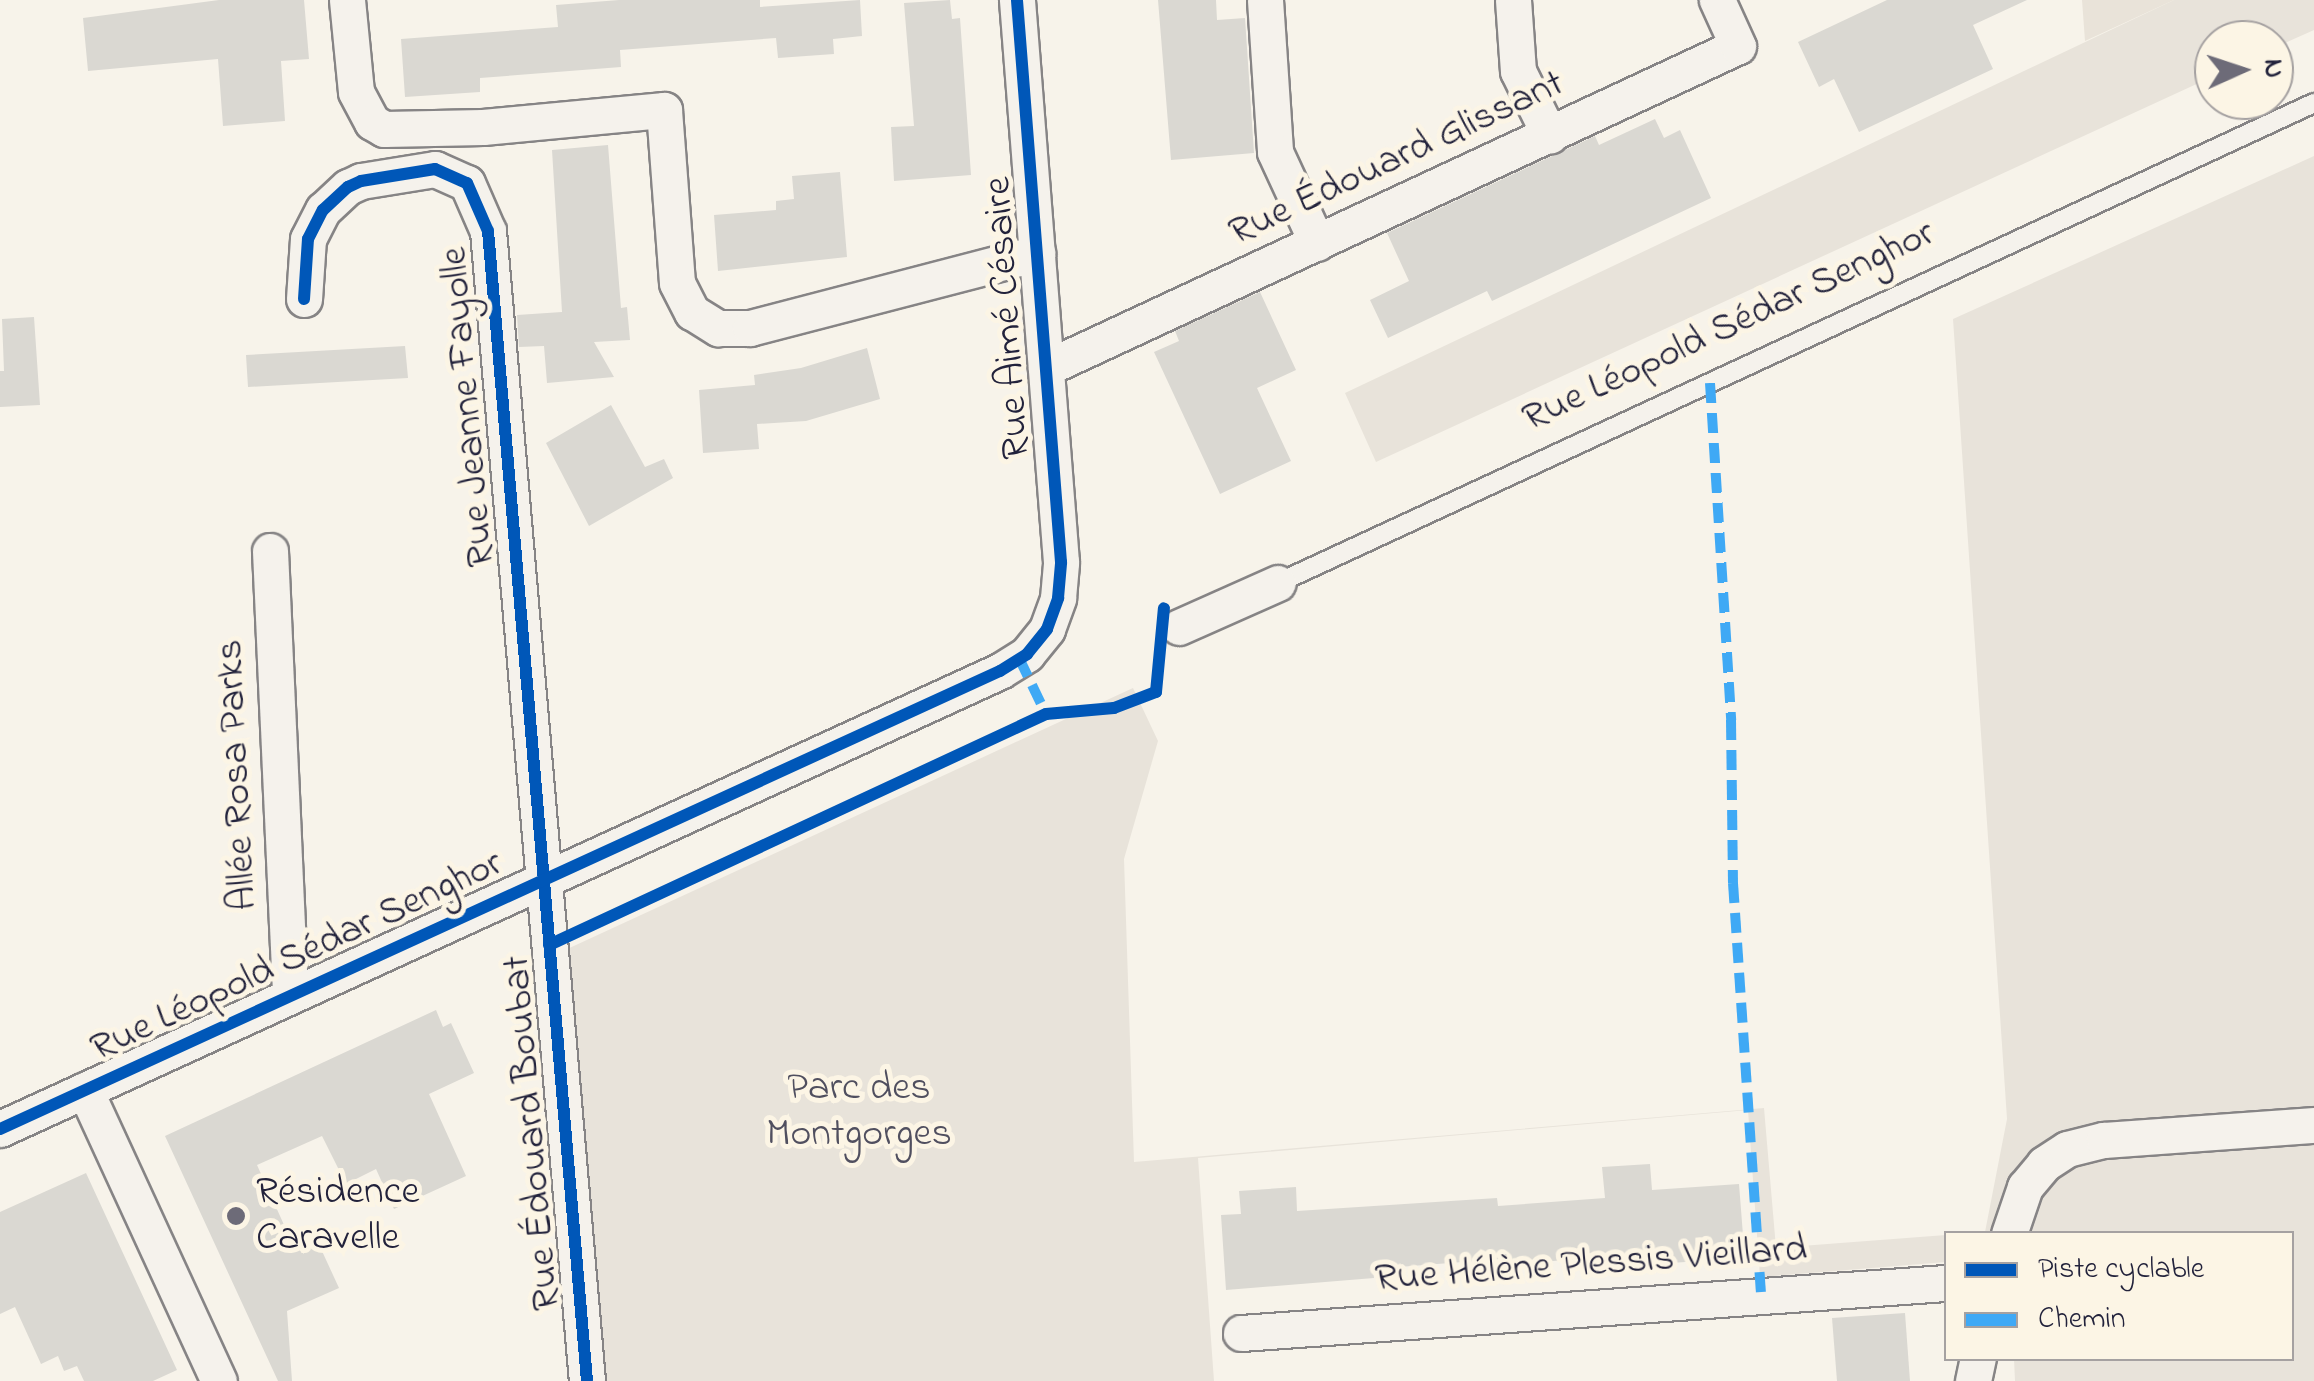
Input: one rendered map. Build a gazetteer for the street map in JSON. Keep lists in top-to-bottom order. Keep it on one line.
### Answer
{"streets":{"street":["Rue Édouard Glissant","Rue Aimé Césaire","Rue Léopold Sédar Senghor","Rue Jeanne Fayolle","Allée Rosa Parks","Rue Édouard Boubat","Rue Hélène Plessis Vieillard"]},"crossings":[["Rue Édouard Glissant","Rue Aimé Césaire"],["Rue Aimé Césaire","Rue Léopold Sédar Senghor"],["Rue Léopold Sédar Senghor","Rue Jeanne Fayolle"],["Rue Léopold Sédar Senghor","Allée Rosa Parks"],["Rue Léopold Sédar Senghor","Rue Édouard Boubat"],["Rue Jeanne Fayolle","Rue Édouard Boubat"]],"parks":["Parc des Montgorges"],"places":["Résidence Caravelle"],"legend":["Piste cyclable","Chemin"],"north":"right"}
